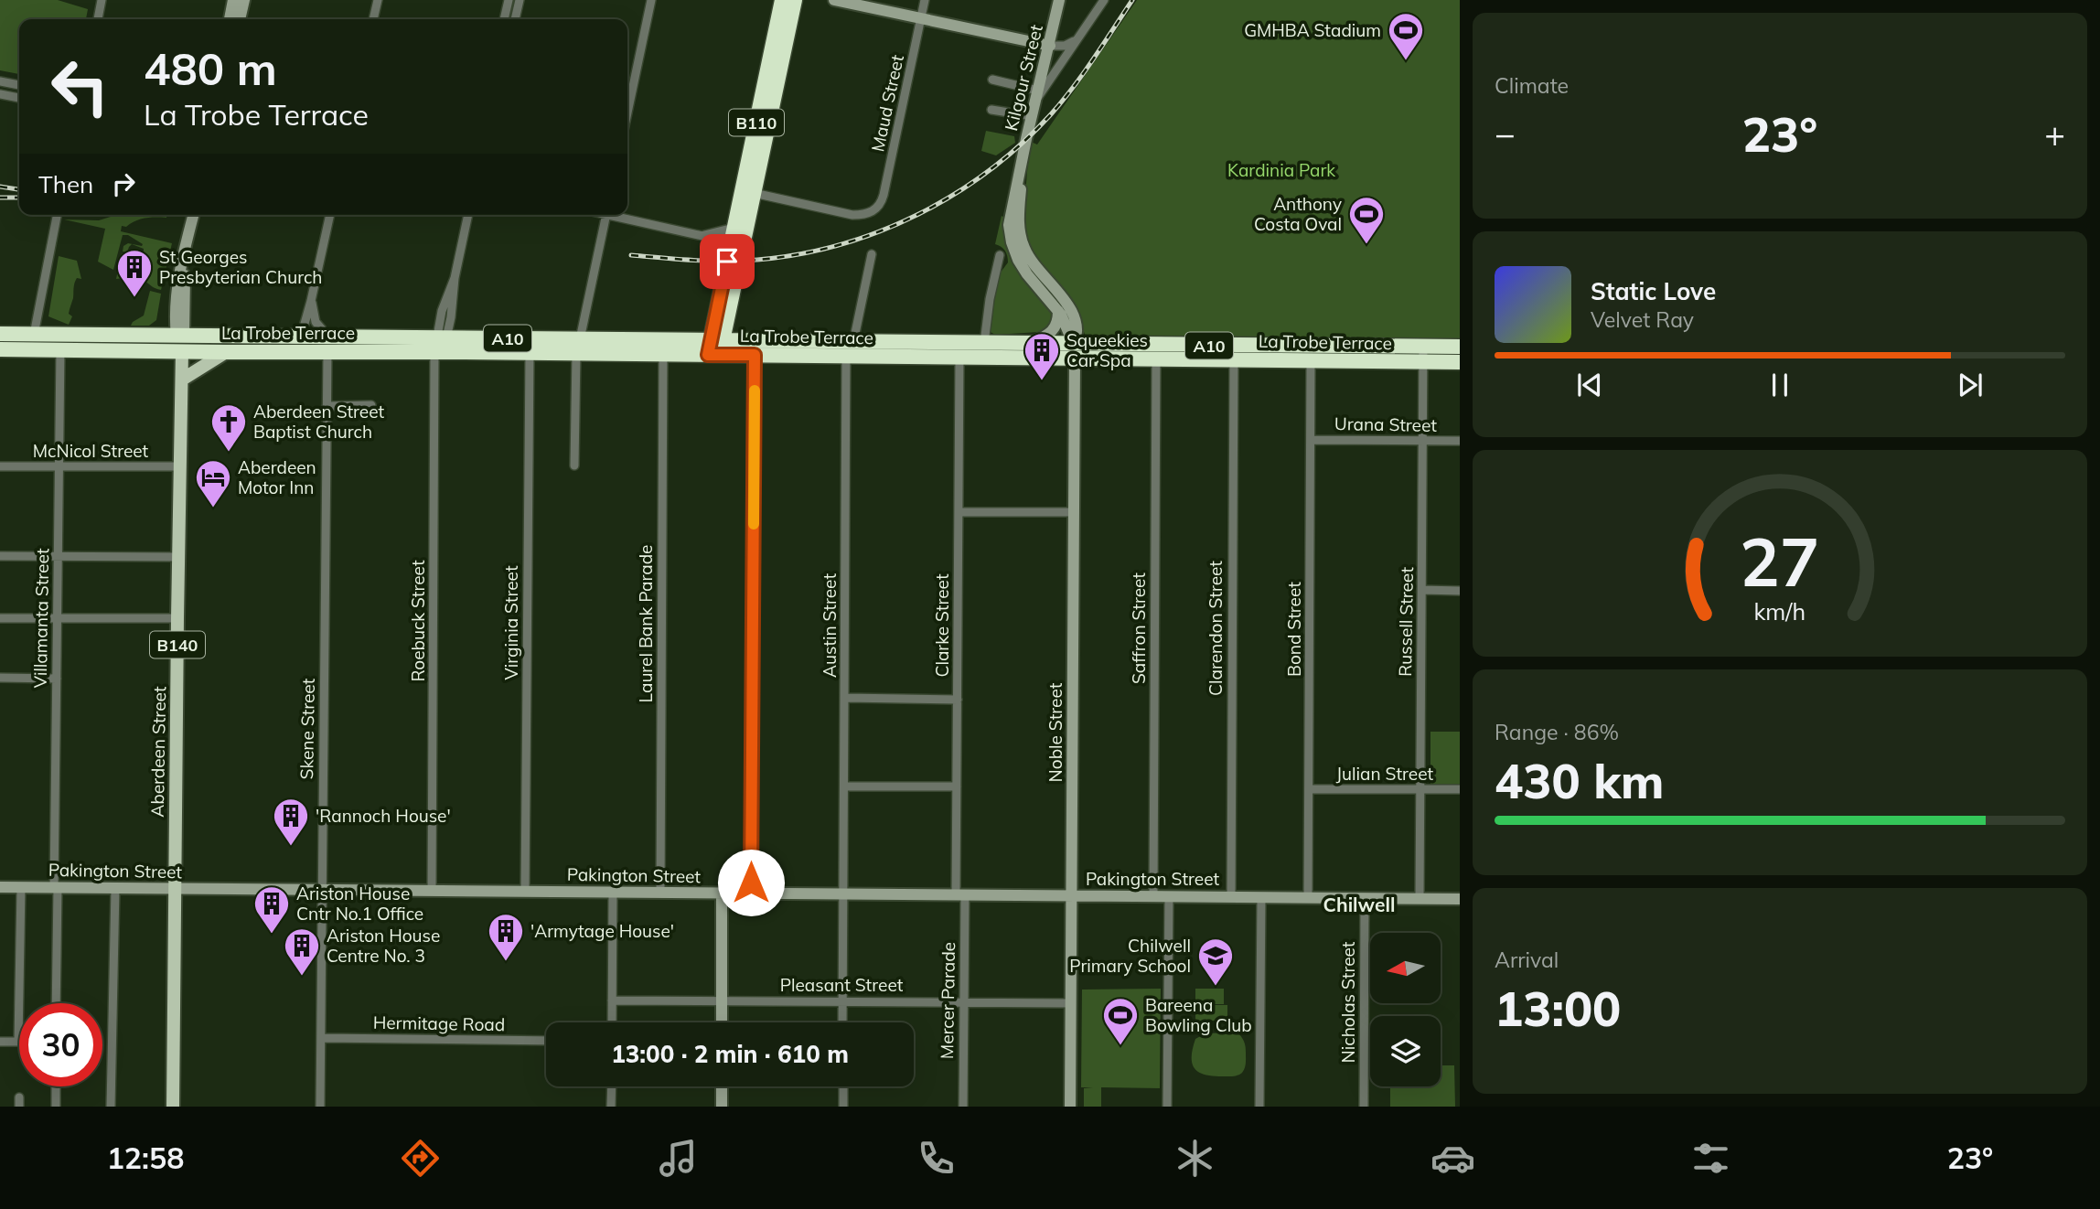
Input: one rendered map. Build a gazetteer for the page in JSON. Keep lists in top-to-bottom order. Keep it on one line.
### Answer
{"streets":{"highway":["B110","La Trobe Terrace","A10","B140"],"main road":["Aberdeen Street"],"street":["Kilgour Street","Maud Street","Urana Street","McNicol Street","Villamanta Street","Roebuck Street","Russell Street","Virginia Street","Laurel Bank Parade","Austin Street","Clarke Street","Saffron Street","Clarendon Street","Bond Street","Skene Street","Noble Street","Julian Street","Pakington Street","Pleasant Street","Mercer Parade","Nicholas Street","Hermitage Road"]},"crossings":[["Kilgour Street","La Trobe Terrace"],["Kilgour Street","Noble Street"],["Maud Street","B110"],["B110","La Trobe Terrace"],["La Trobe Terrace","Villamanta Street"],["La Trobe Terrace","Roebuck Street"],["La Trobe Terrace","Russell Street"],["La Trobe Terrace","Virginia Street"],["La Trobe Terrace","Laurel Bank Parade"],["La Trobe Terrace","Austin Street"],["La Trobe Terrace","Clarke Street"],["La Trobe Terrace","Saffron Street"],["La Trobe Terrace","Clarendon Street"],["La Trobe Terrace","Bond Street"],["La Trobe Terrace","B140"],["La Trobe Terrace","Skene Street"],["La Trobe Terrace","Noble Street"],["La Trobe Terrace","Aberdeen Street"],["Urana Street","Russell Street"],["Urana Street","Bond Street"],["McNicol Street","Villamanta Street"],["McNicol Street","Aberdeen Street"],["Villamanta Street","Pakington Street"],["Roebuck Street","Pakington Street"],["Russell Street","Julian Street"],["Russell Street","Pakington Street"],["Virginia Street","Pakington Street"],["Laurel Bank Parade","Pakington Street"],["Austin Street","Pakington Street"],["Austin Street","Pleasant Street"],["Clarke Street","Pakington Street"],["Clarke Street","Mercer Parade"],["Saffron Street","Pakington Street"],["Clarendon Street","Pakington Street"],["Bond Street","Julian Street"],["Bond Street","Pakington Street"],["B140","Aberdeen Street"],["Skene Street","Pakington Street"],["Skene Street","Hermitage Road"],["Noble Street","Pakington Street"],["Noble Street","Pleasant Street"],["Aberdeen Street","Pakington Street"],["Pakington Street","Mercer Parade"],["Pakington Street","Nicholas Street"],["Pleasant Street","Mercer Parade"]],"districts":["Chilwell"],"parks":["Kardinia Park"],"places":{"sports":["GMHBA Stadium","Anthony Costa Oval","Bareena Bowling Club"],"building":["St Georges Presbyterian Church","Squeekies Car Spa","'Rannoch House'","Ariston House Cntr No.1 Office","'Armytage House'","Ariston House Centre No. 3"],"church":["Aberdeen Street Baptist Church"],"hotel":["Aberdeen Motor Inn"],"school or university":["Chilwell Primary School"]},"north":"left","page":{"tile":["Climate",["Range · 86%","430 km"],["Arrival","13:00"]],"turn":["480 m","La Trobe Terrace"],"heat":["−","23°","+"],"then":"Then","song":["Static Love","Velvet Ray"],"limit":"30","trip":"13:00 · 2 min · 610 m","tabs":["12:58","23°"],"gauge":["27","km/h"]}}
